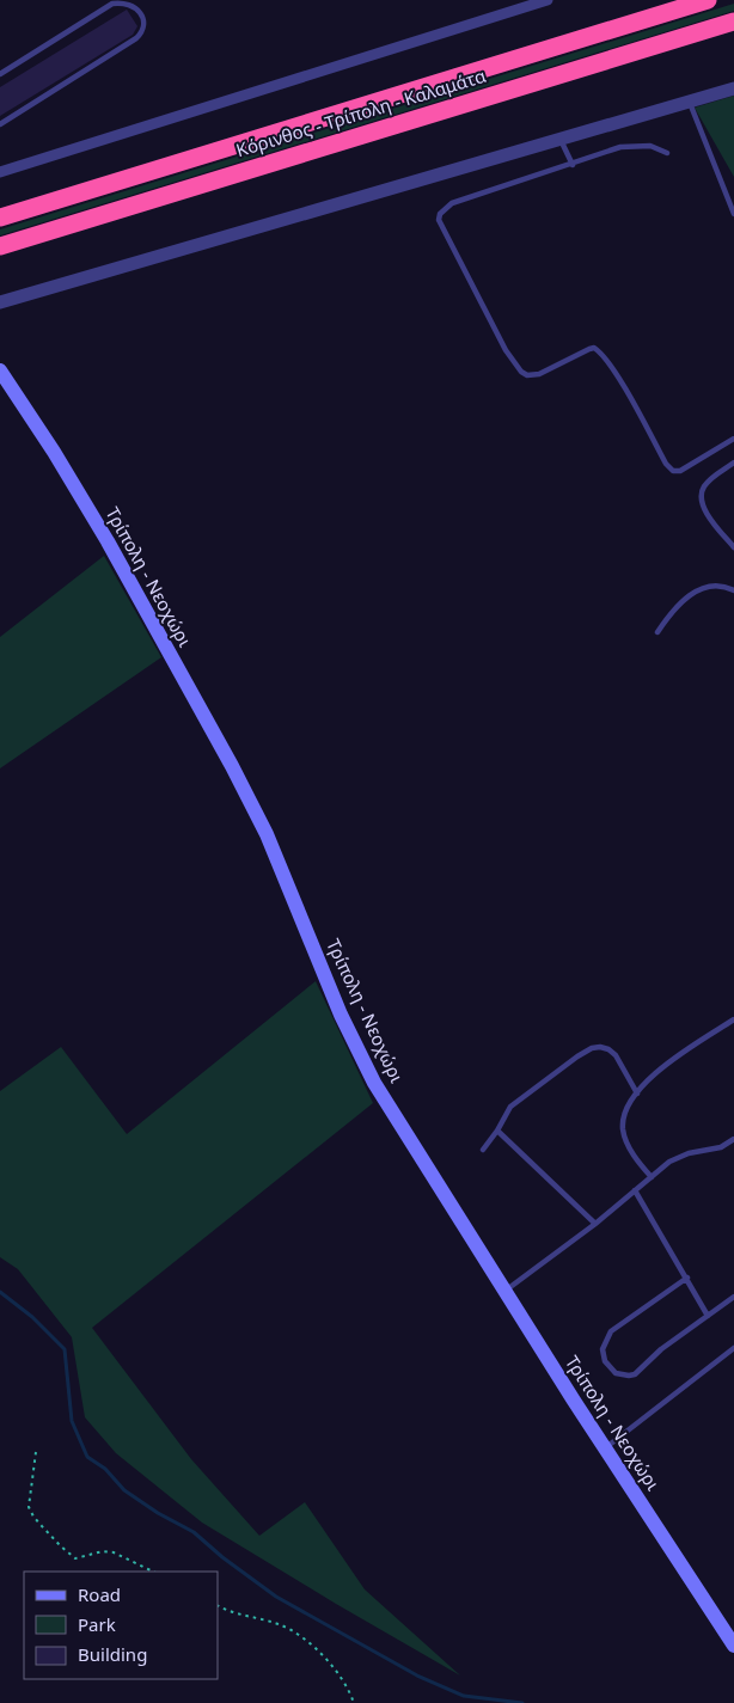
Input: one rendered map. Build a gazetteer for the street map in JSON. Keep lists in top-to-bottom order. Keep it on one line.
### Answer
{"streets":{"highway":["Κόρινθος - Τρίπολη - Καλαμάτα"],"main road":["Τρίπολη - Νεοχώρι"]},"legend":["Road","Park","Building"]}
